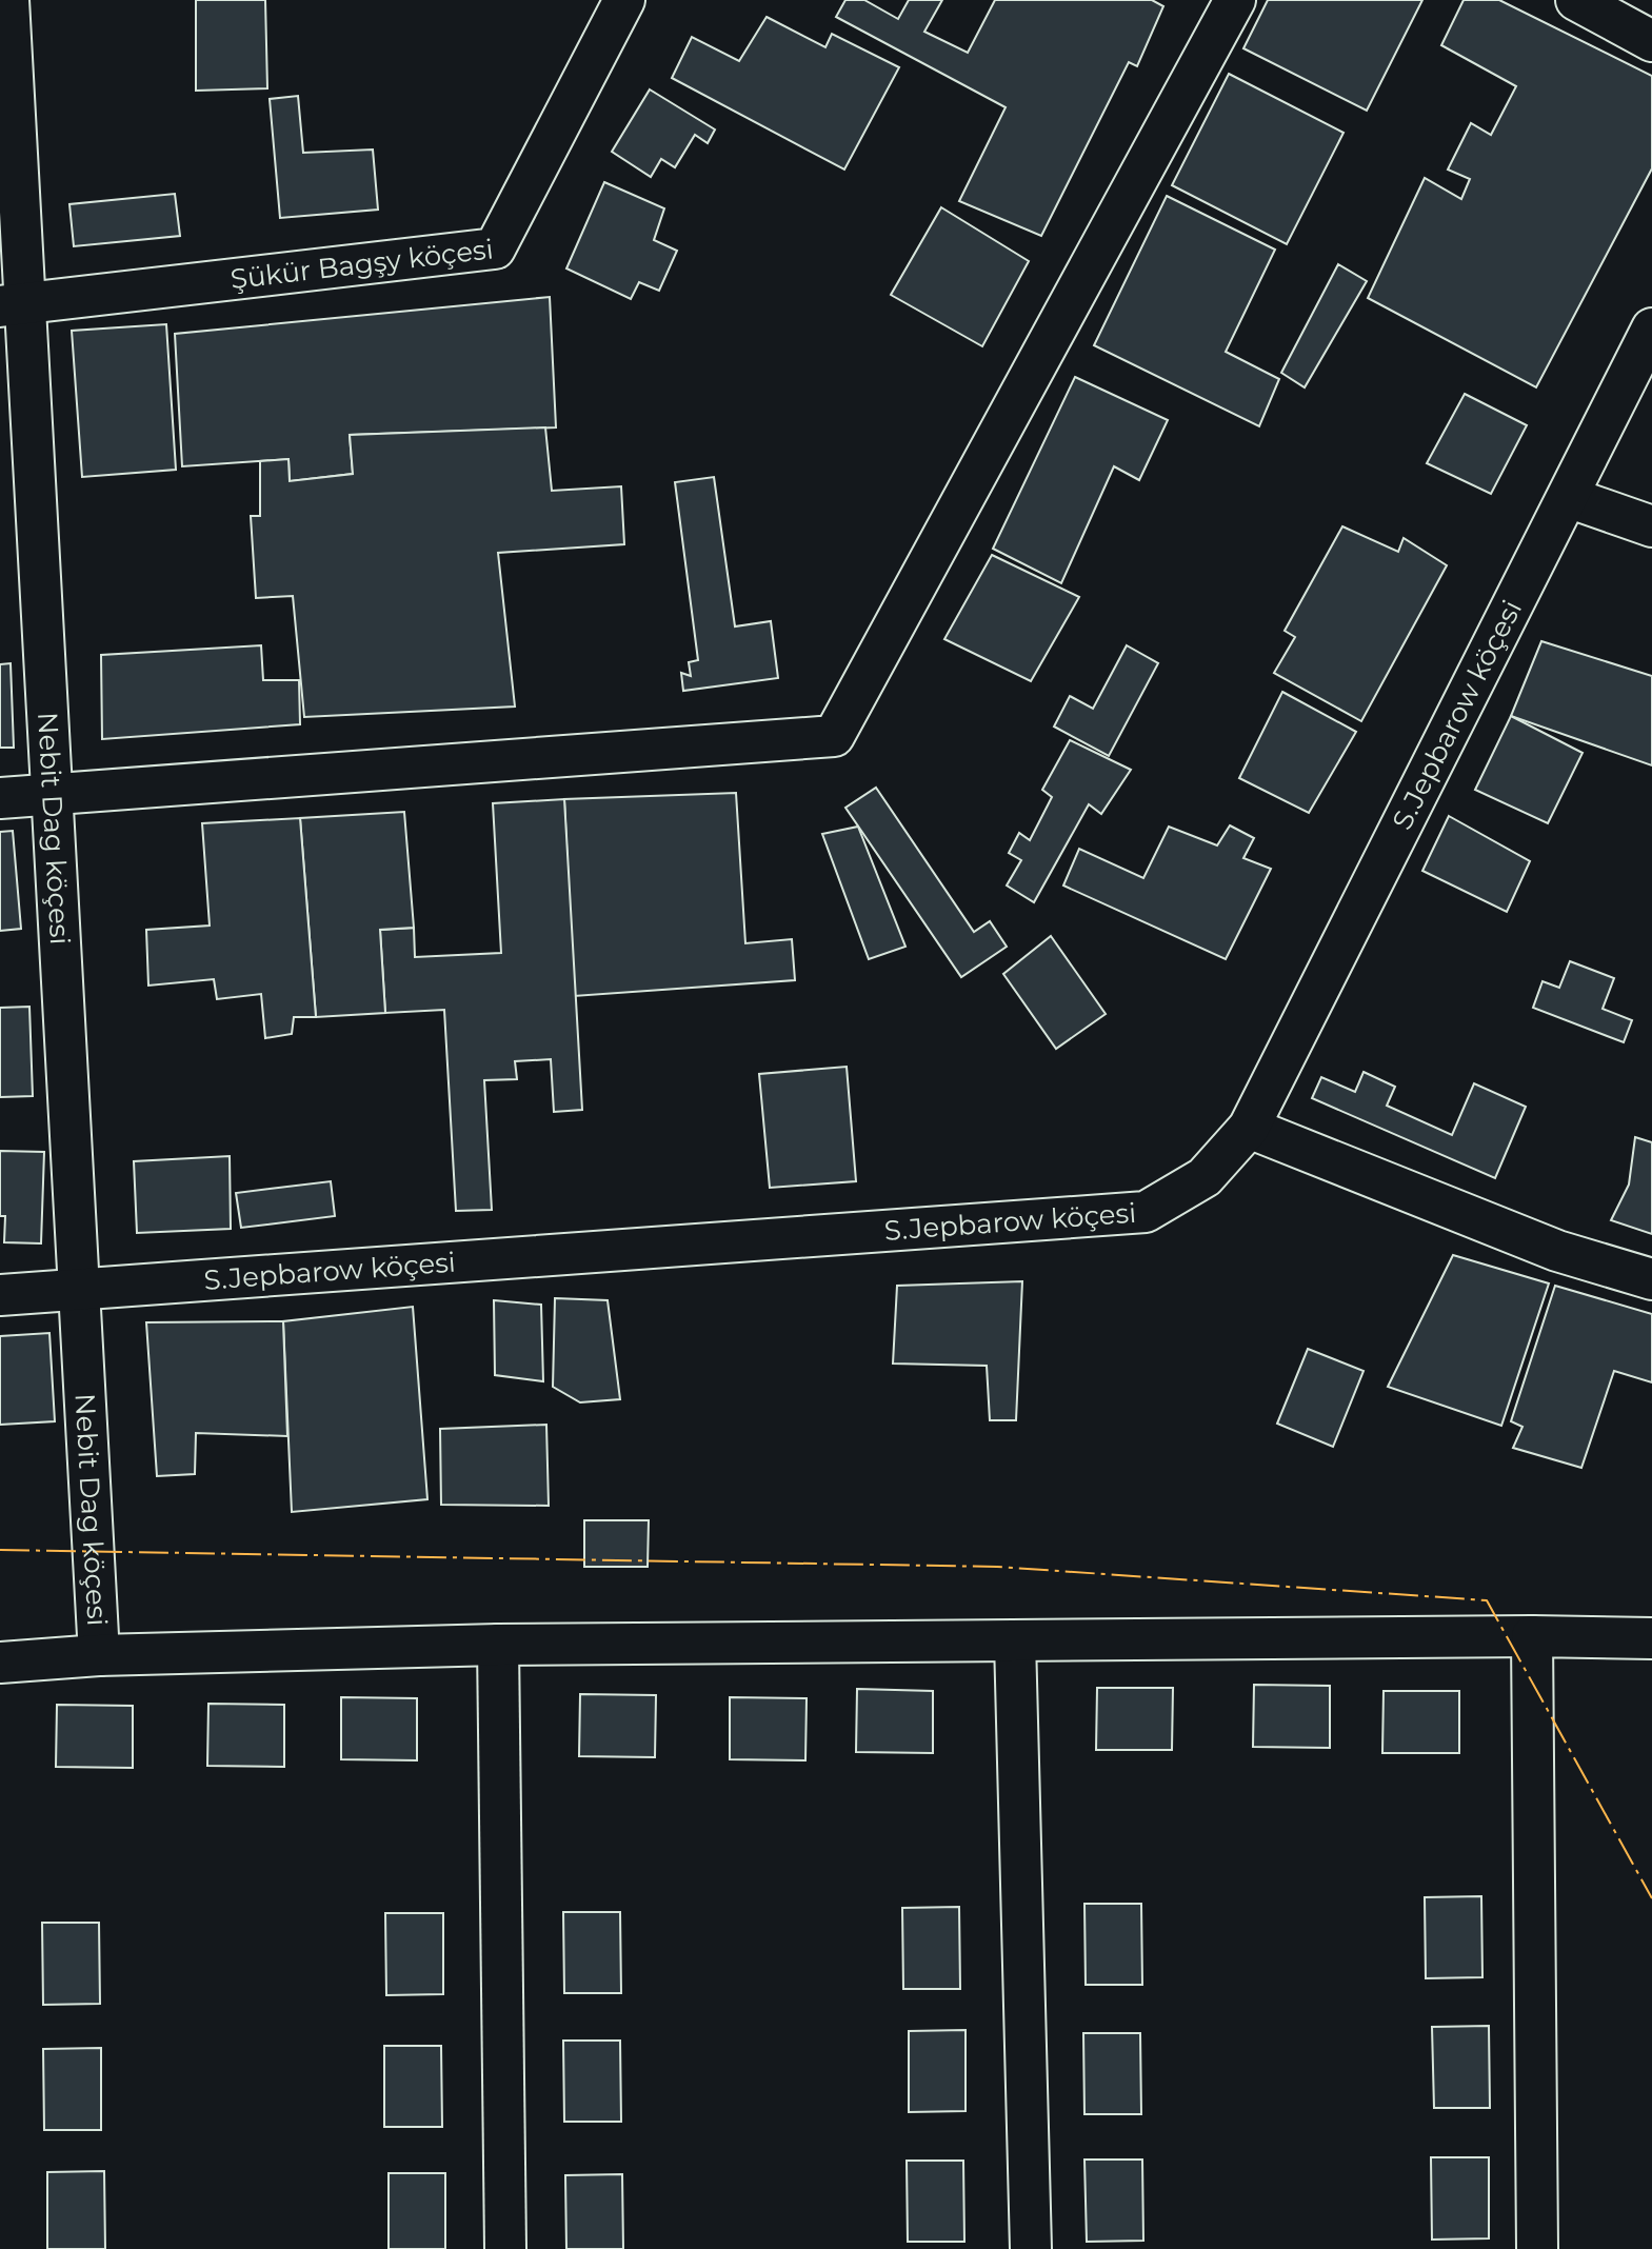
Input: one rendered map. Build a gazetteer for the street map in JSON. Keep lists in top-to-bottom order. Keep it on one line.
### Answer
{"streets":{"street":["Şükür Bagşy köçesi","S.Jepbarow köçesi","Nebit Dag köçesi"]},"crossings":[["Şükür Bagşy köçesi","Nebit Dag köçesi"],["S.Jepbarow köçesi","Nebit Dag köçesi"]]}
